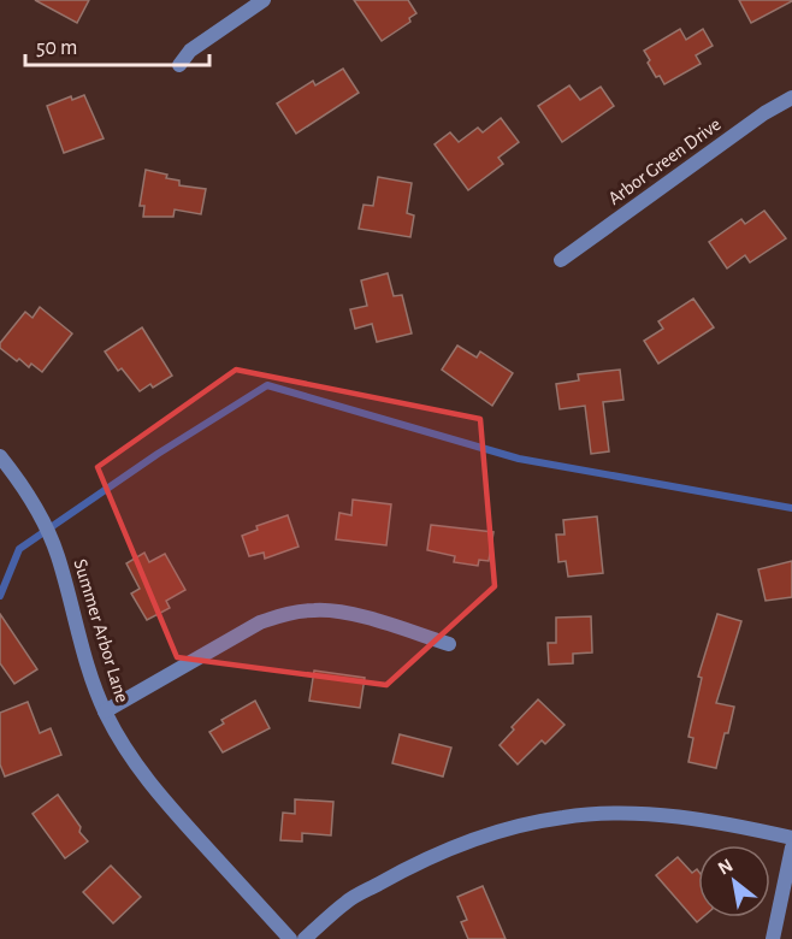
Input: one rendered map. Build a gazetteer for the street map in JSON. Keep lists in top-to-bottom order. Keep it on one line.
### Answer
{"streets":{"street":["Arbor Green Drive","Summer Arbor Lane"]},"scale_bar":"50 m","north":"top left"}
